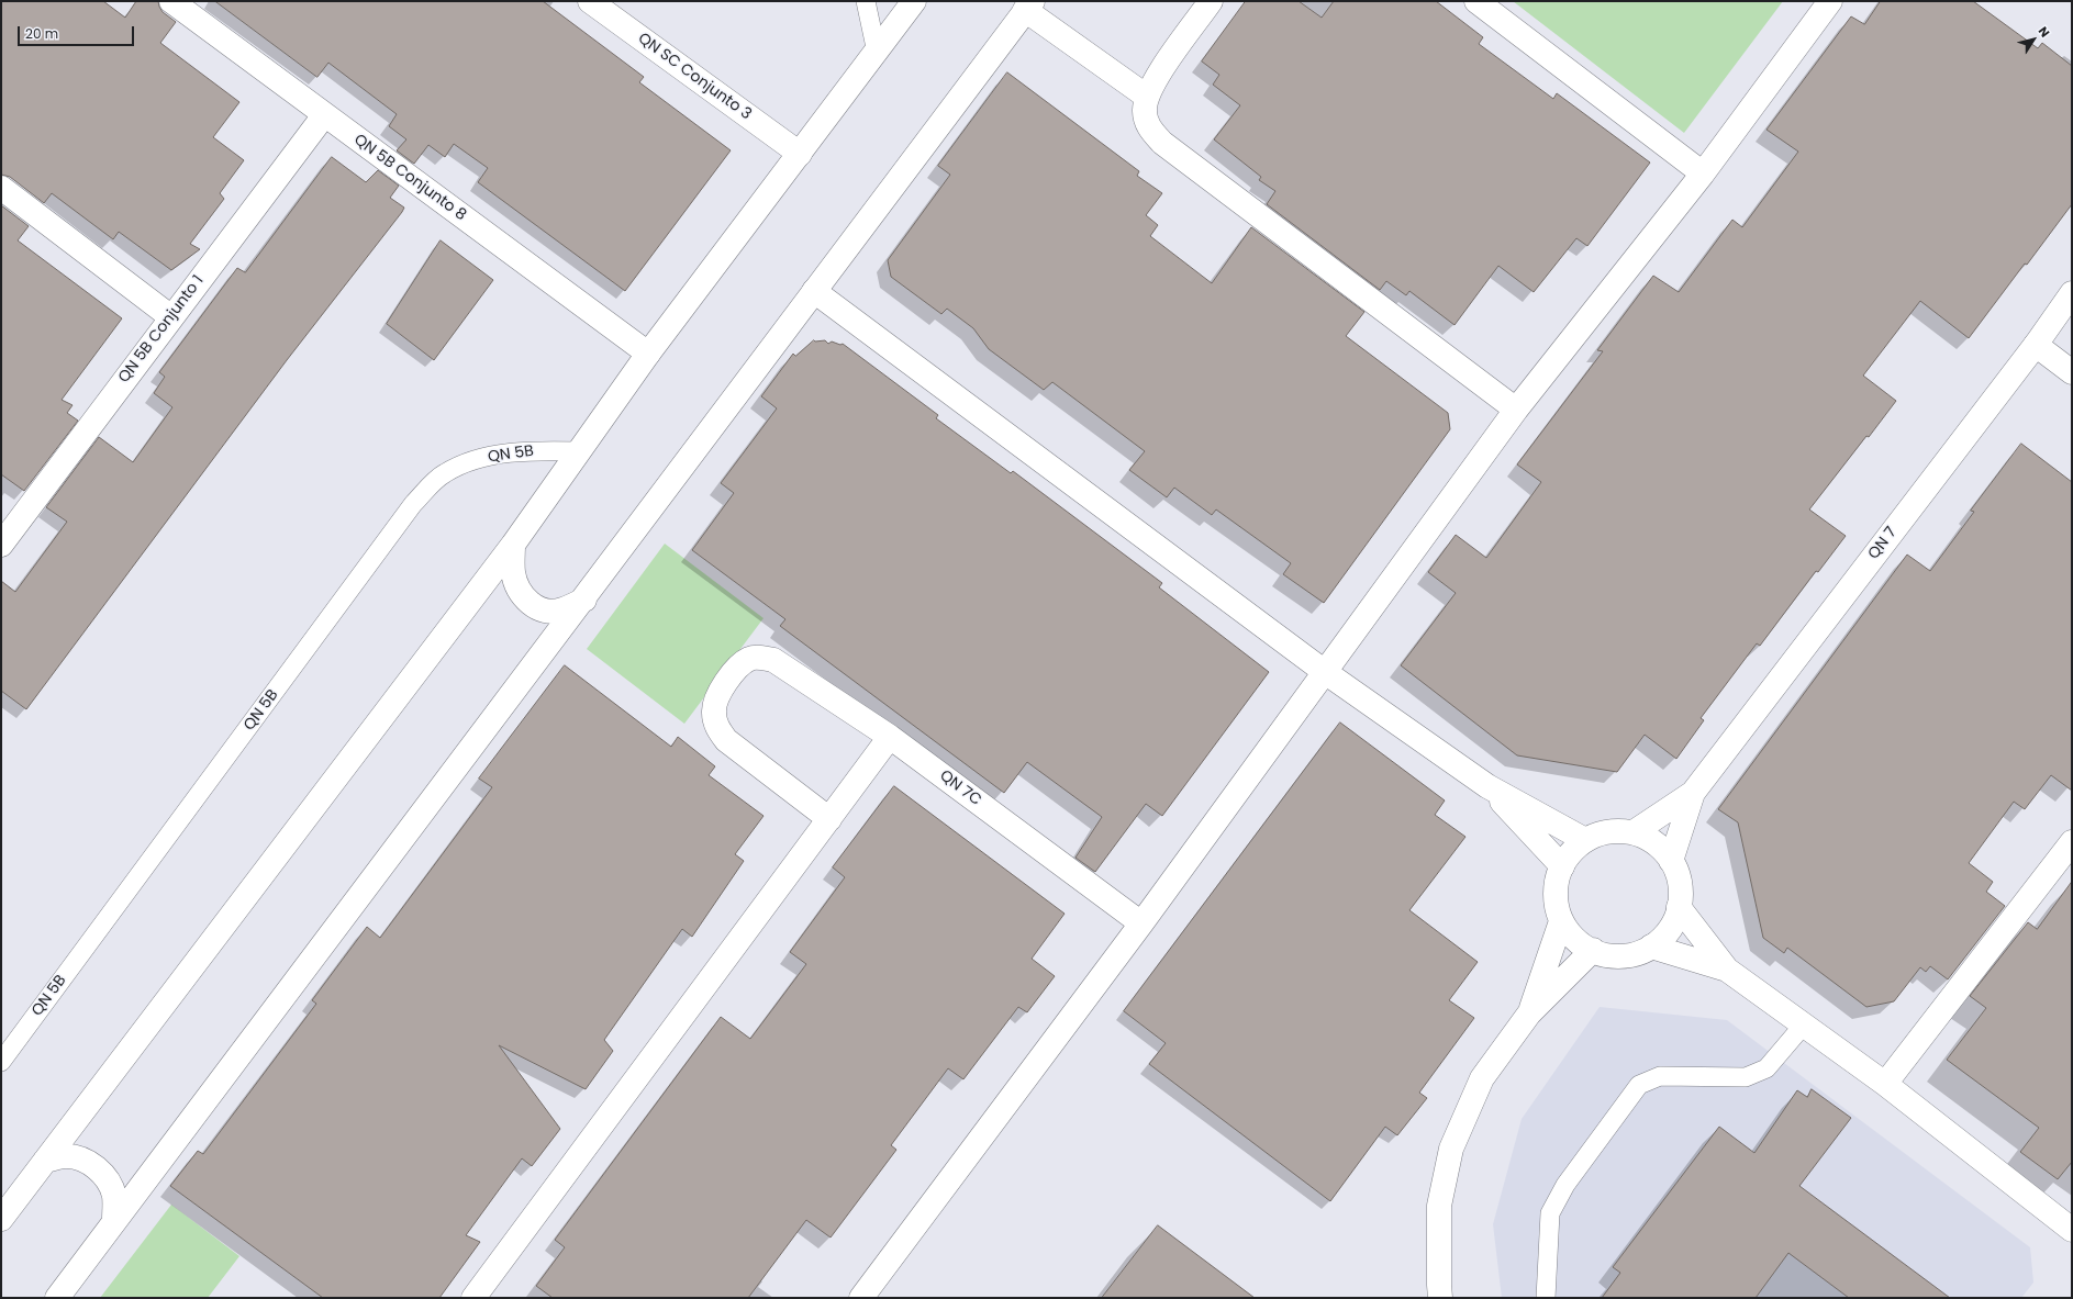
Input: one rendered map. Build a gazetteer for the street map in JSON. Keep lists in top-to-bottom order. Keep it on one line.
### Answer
{"streets":{"street":["QN SC Conjunto 3","QN 5B Conjunto 8","QN 5B Conjunto 1","QN 7","QN 7C"],"lane":["QN 5B"]},"crossings":[["QN 5B Conjunto 8","QN 5B Conjunto 1"]],"scale_bar":"20 m","north":"top right"}
